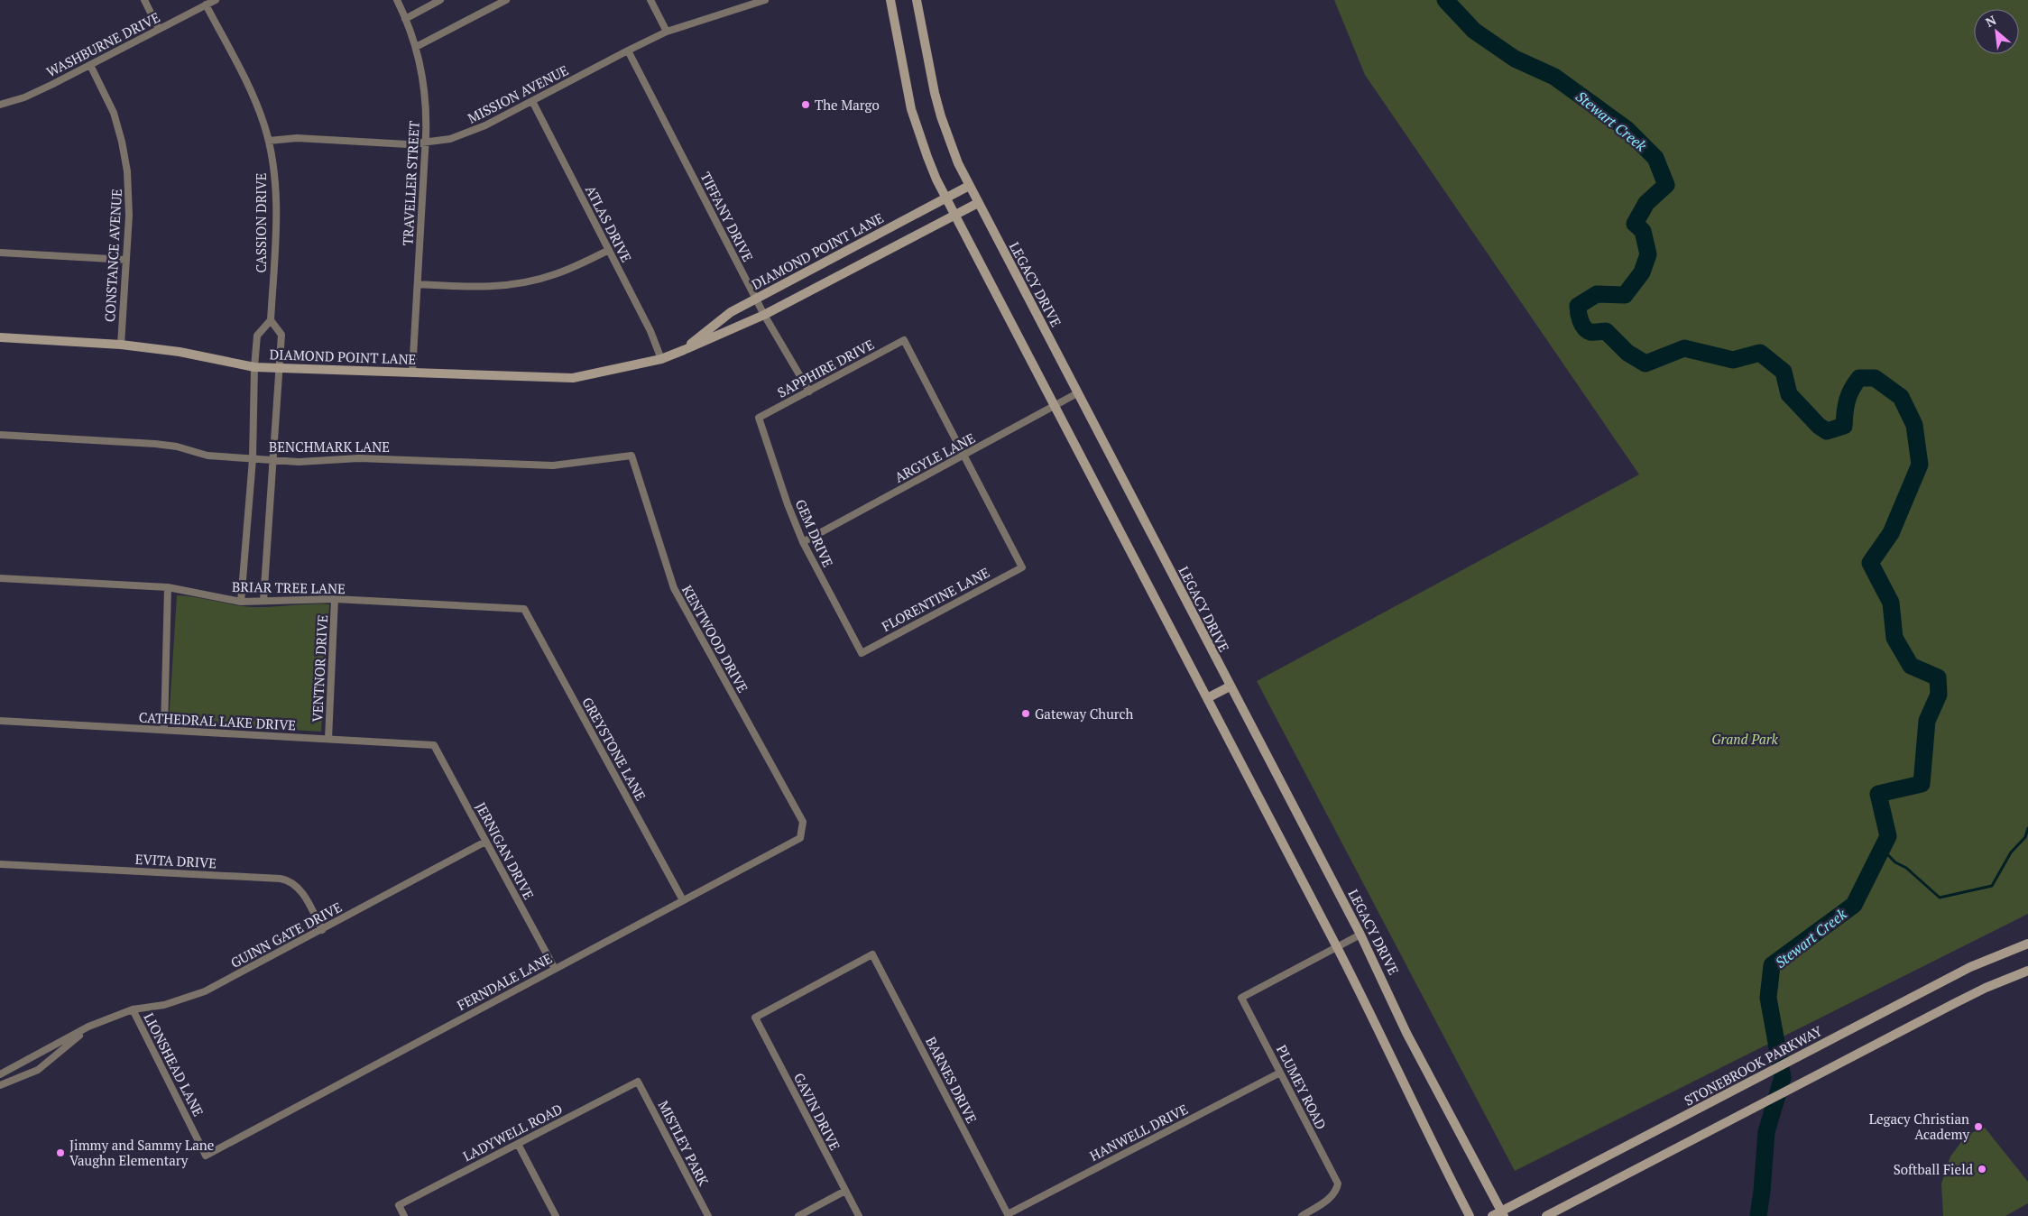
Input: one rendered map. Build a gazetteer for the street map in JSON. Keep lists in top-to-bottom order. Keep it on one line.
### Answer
{"streets":{"main road":["DIAMOND POINT LANE","LEGACY DRIVE","STONEBROOK PARKWAY"],"street":["WASHBURNE DRIVE","MISSION AVENUE","TRAVELLER STREET","TIFFANY DRIVE","CASSION DRIVE","ATLAS DRIVE","CONSTANCE AVENUE","SAPPHIRE DRIVE","BENCHMARK LANE","ARGYLE LANE","GEM DRIVE","BRIAR TREE LANE","FLORENTINE LANE","KENTWOOD DRIVE","VENTNOR DRIVE","CATHEDRAL LAKE DRIVE","GREYSTONE LANE","JERNIGAN DRIVE","EVITA DRIVE","GUINN GATE DRIVE","FERNDALE LANE","LIONSHEAD LANE","BARNES DRIVE","PLUMEY ROAD","GAVIN DRIVE","LADYWELL ROAD","HANWELL DRIVE","MISTLEY PARK"]},"crossings":[["WASHBURNE DRIVE","CASSION DRIVE"],["WASHBURNE DRIVE","CONSTANCE AVENUE"],["MISSION AVENUE","TRAVELLER STREET"],["MISSION AVENUE","TIFFANY DRIVE"],["MISSION AVENUE","CASSION DRIVE"],["MISSION AVENUE","ATLAS DRIVE"],["TRAVELLER STREET","DIAMOND POINT LANE"],["TIFFANY DRIVE","DIAMOND POINT LANE"],["TIFFANY DRIVE","SAPPHIRE DRIVE"],["ATLAS DRIVE","DIAMOND POINT LANE"],["DIAMOND POINT LANE","CONSTANCE AVENUE"],["DIAMOND POINT LANE","LEGACY DRIVE"],["LEGACY DRIVE","ARGYLE LANE"],["LEGACY DRIVE","STONEBROOK PARKWAY"],["SAPPHIRE DRIVE","ARGYLE LANE"],["SAPPHIRE DRIVE","GEM DRIVE"],["SAPPHIRE DRIVE","FLORENTINE LANE"],["BENCHMARK LANE","KENTWOOD DRIVE"],["ARGYLE LANE","GEM DRIVE"],["ARGYLE LANE","FLORENTINE LANE"],["GEM DRIVE","FLORENTINE LANE"],["BRIAR TREE LANE","VENTNOR DRIVE"],["BRIAR TREE LANE","GREYSTONE LANE"],["KENTWOOD DRIVE","FERNDALE LANE"],["VENTNOR DRIVE","CATHEDRAL LAKE DRIVE"],["CATHEDRAL LAKE DRIVE","JERNIGAN DRIVE"],["GREYSTONE LANE","FERNDALE LANE"],["JERNIGAN DRIVE","GUINN GATE DRIVE"],["JERNIGAN DRIVE","FERNDALE LANE"],["EVITA DRIVE","GUINN GATE DRIVE"],["GUINN GATE DRIVE","LIONSHEAD LANE"],["FERNDALE LANE","LIONSHEAD LANE"],["BARNES DRIVE","GAVIN DRIVE"],["BARNES DRIVE","HANWELL DRIVE"],["PLUMEY ROAD","HANWELL DRIVE"],["LADYWELL ROAD","MISTLEY PARK"]],"water":["Stewart Creek"],"parks":["Grand Park"],"places":["The Margo","Gateway Church","Legacy Christian Academy","Jimmy and Sammy Lane Vaughn Elementary","Softball Field"],"north":"top left"}
